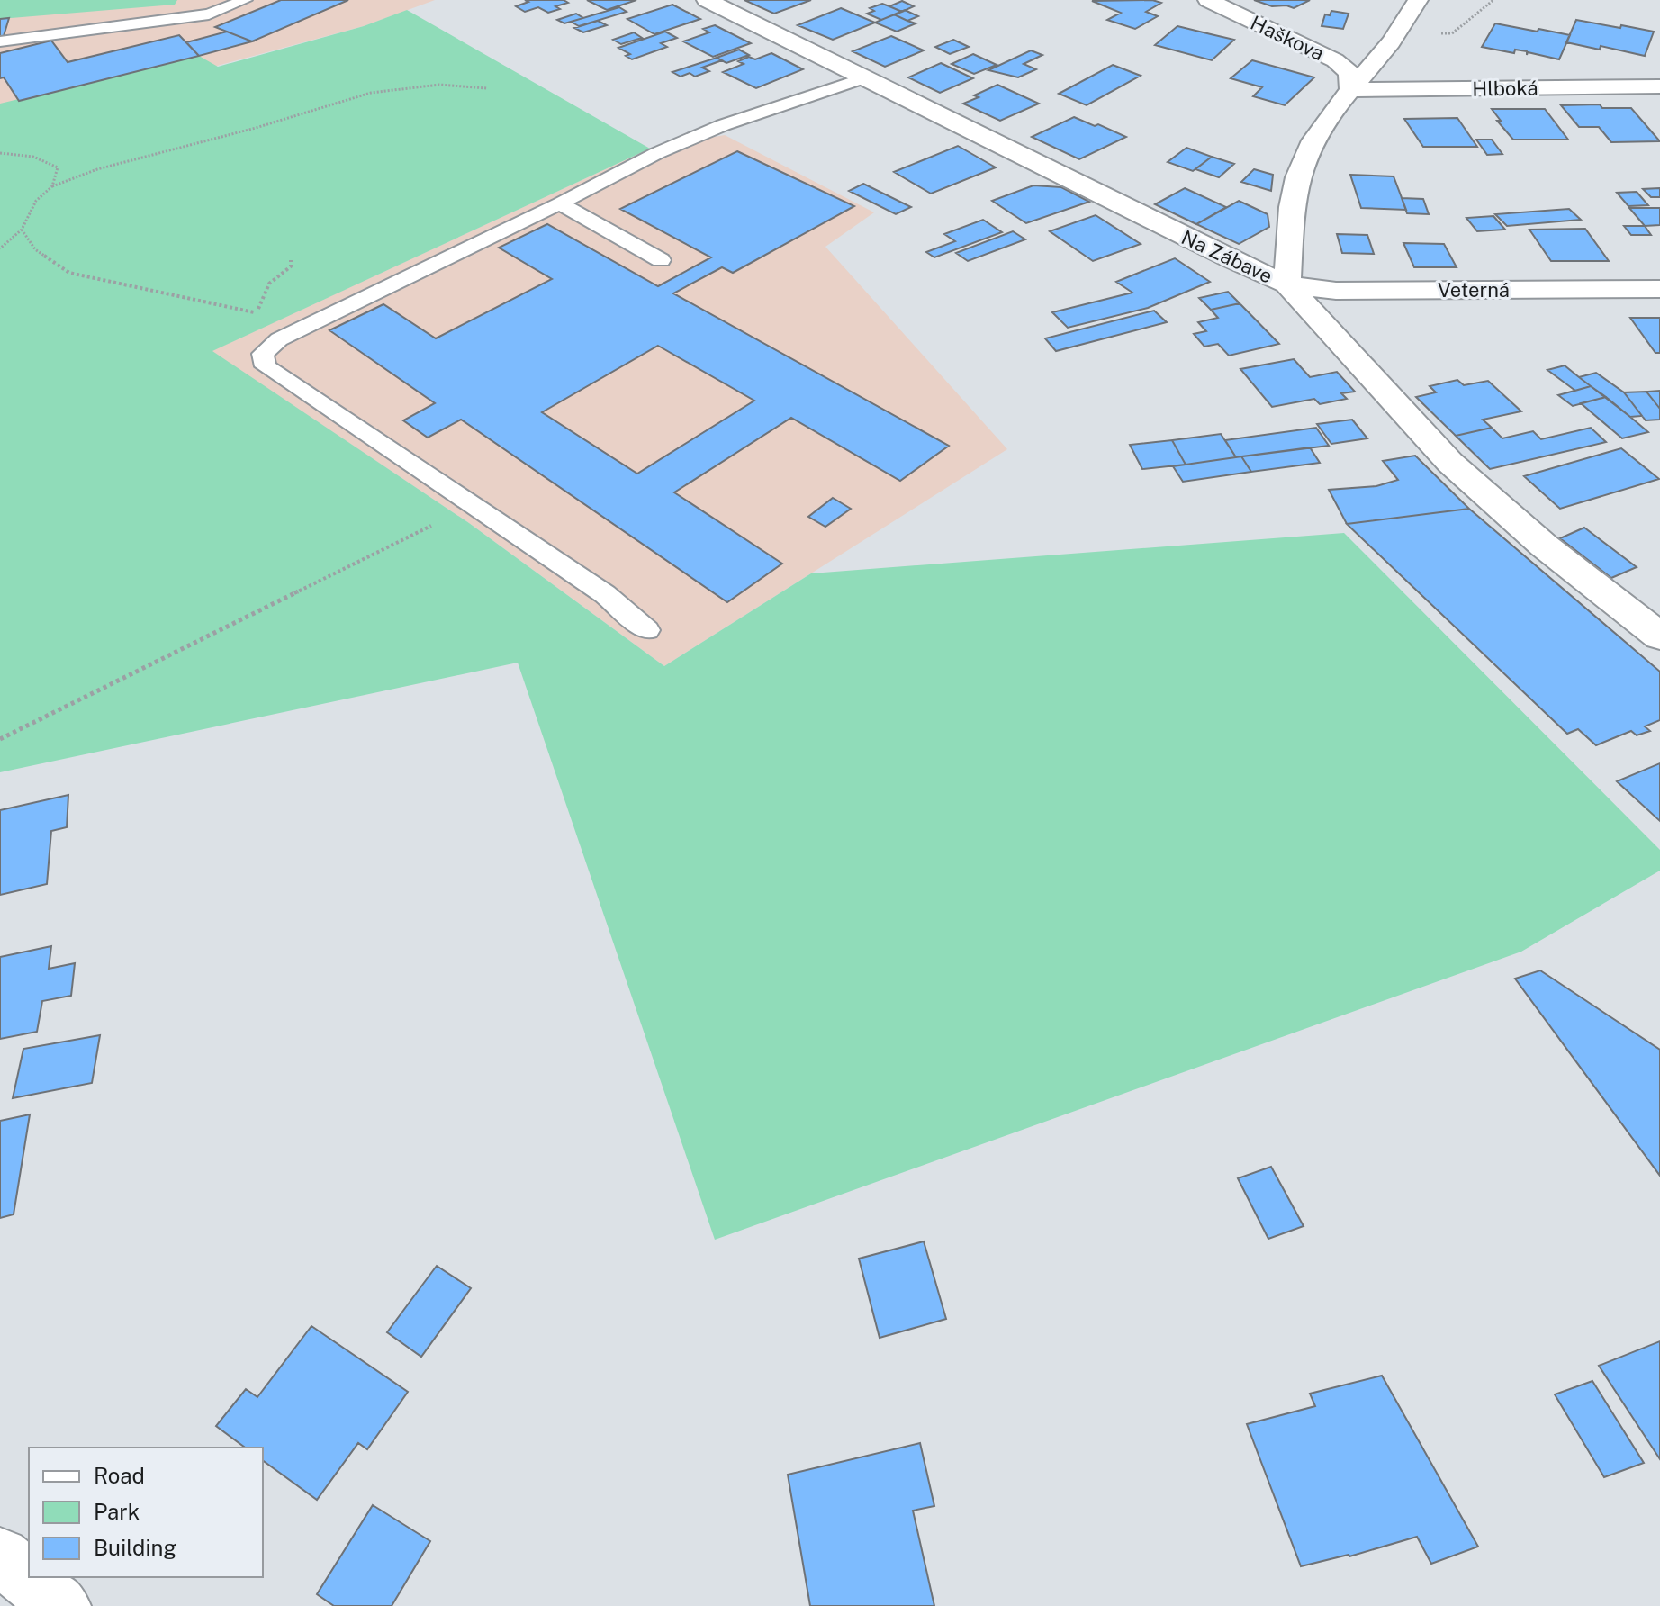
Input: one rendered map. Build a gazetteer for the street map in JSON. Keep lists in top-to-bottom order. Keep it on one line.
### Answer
{"streets":{"street":["Haškova","Hlboká","Na Zábave","Veterná"]},"crossings":[["Haškova","Hlboká"],["Na Zábave","Veterná"]],"legend":["Road","Park","Building"]}
